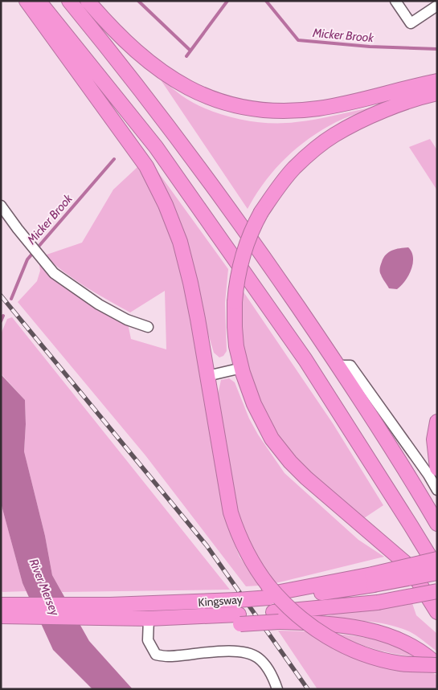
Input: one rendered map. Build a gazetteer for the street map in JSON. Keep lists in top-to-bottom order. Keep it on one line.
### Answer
{"streets":{"highway":["Kingsway"]},"water":["Micker Brook","River Mersey"]}
